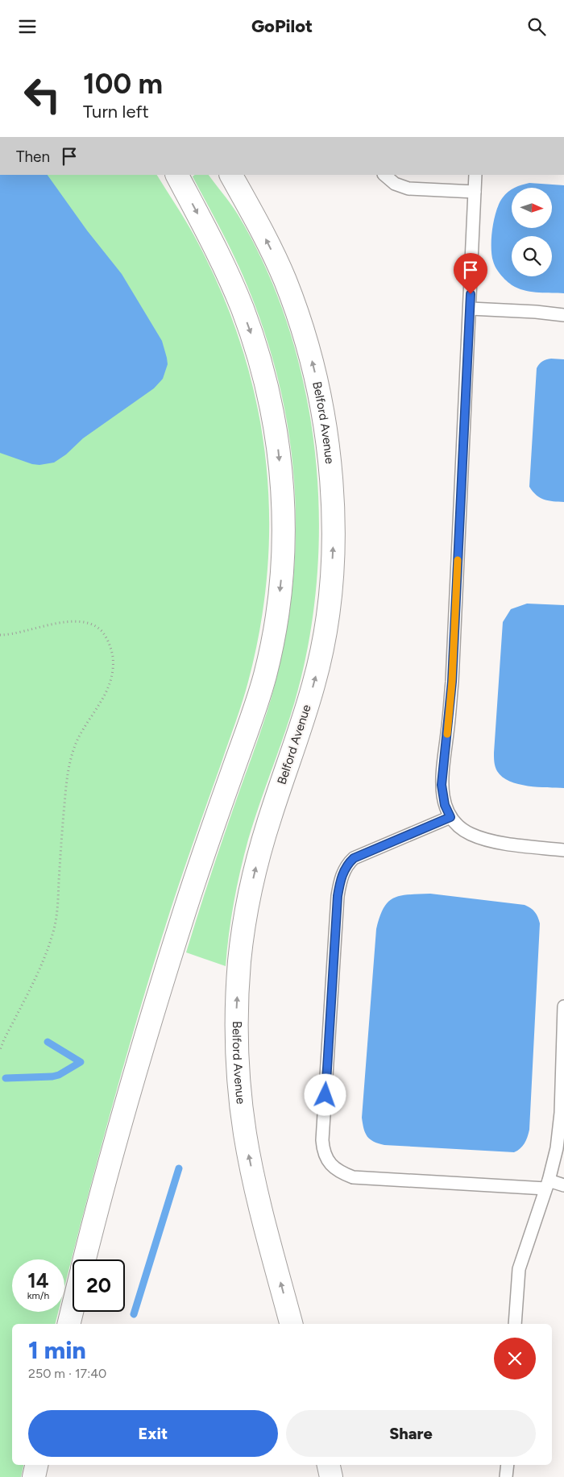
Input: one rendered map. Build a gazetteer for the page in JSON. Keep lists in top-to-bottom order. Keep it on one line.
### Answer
{"streets":{"main road":["Belford Avenue"]},"north":"right","page":{"header":"GoPilot","turn":["100 m","Turn left"],"then":"Then","speed":"14 km/h","limit":"20","heading":["1 min","250 m · 17:40"],"buttons":["Exit","Share"]}}
